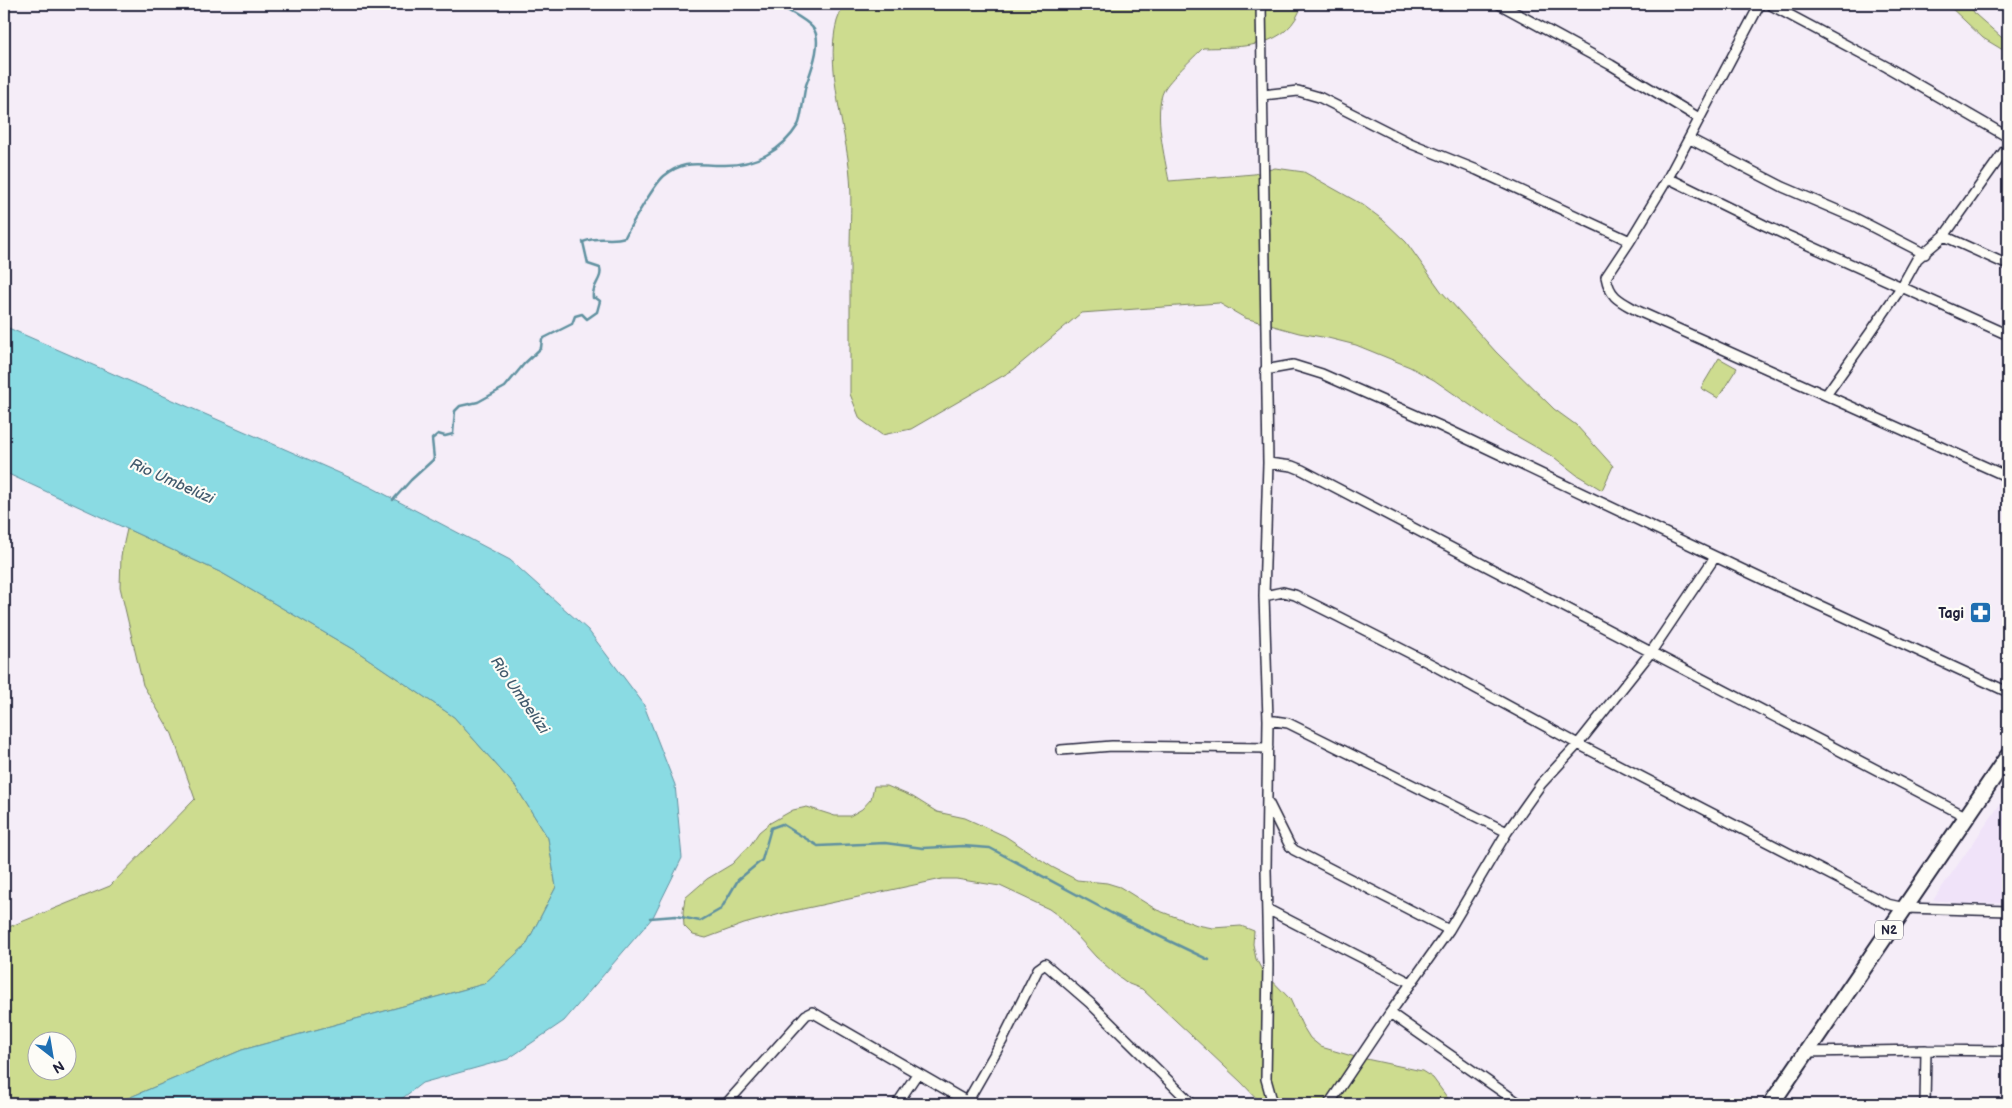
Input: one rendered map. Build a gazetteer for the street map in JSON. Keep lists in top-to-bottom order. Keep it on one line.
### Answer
{"streets":{"main road":["N2"]},"water":["Rio Umbelúzi"],"places":{"pharmacy":["Tagi"]},"north":"bottom right"}
